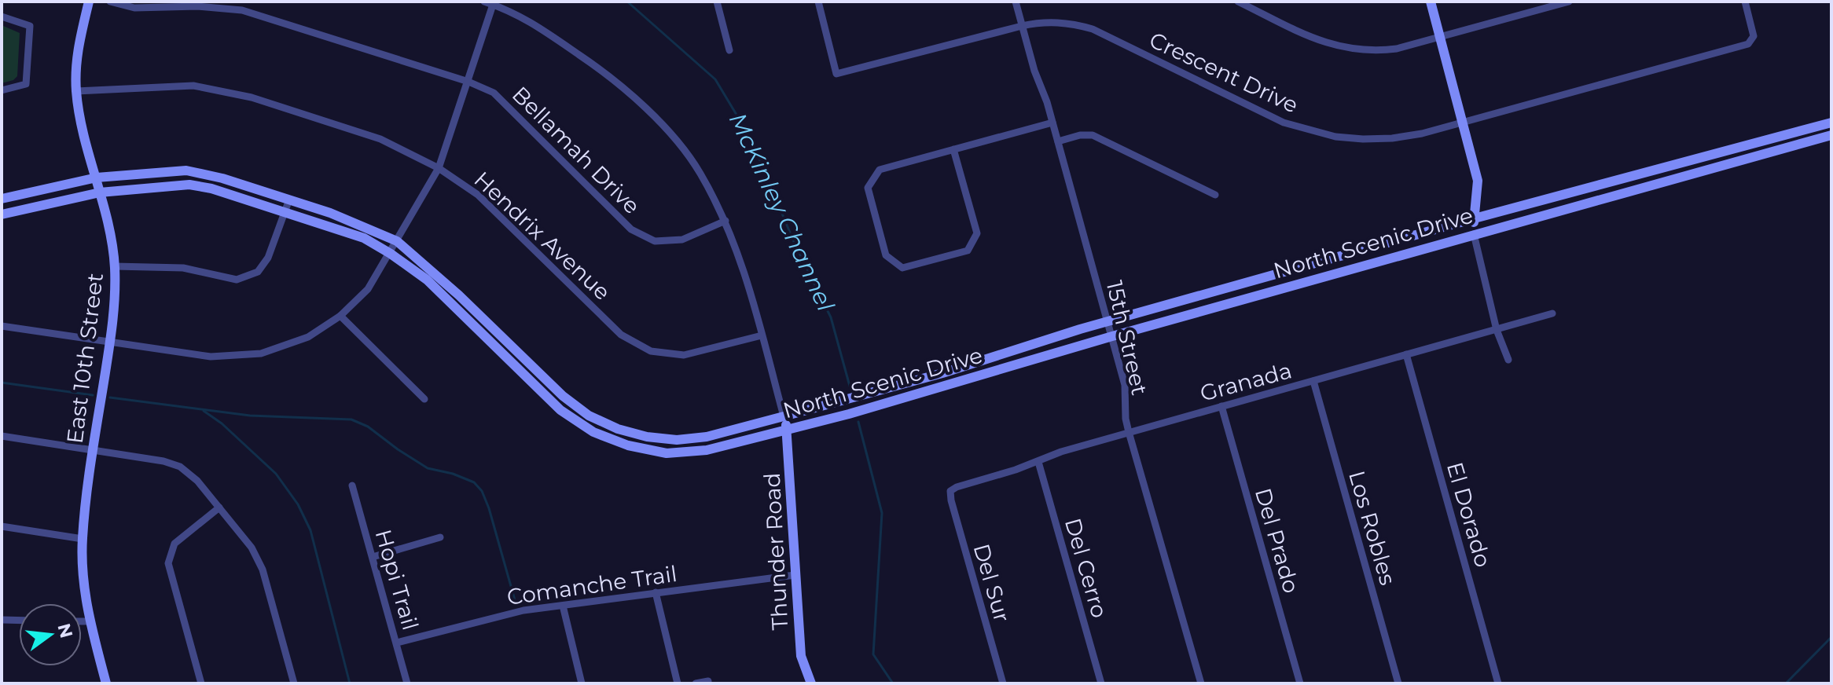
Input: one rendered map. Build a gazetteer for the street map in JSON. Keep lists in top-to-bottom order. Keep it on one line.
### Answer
{"streets":{"main road":["North Scenic Drive","East 10th Street","Thunder Road"],"street":["Crescent Drive","Bellamah Drive","Hendrix Avenue","15th Street","Granada","El Dorado","Los Robles","Del Prado","Del Cerro","Hopi Trail","Del Sur","Comanche Trail"]},"crossings":[["Crescent Drive","15th Street"],["Hendrix Avenue","East 10th Street"],["North Scenic Drive","15th Street"],["North Scenic Drive","East 10th Street"],["North Scenic Drive","Thunder Road"],["15th Street","Granada"],["Granada","El Dorado"],["Granada","Los Robles"],["Granada","Del Prado"],["Granada","Del Cerro"],["Granada","Del Sur"],["Thunder Road","Comanche Trail"],["Hopi Trail","Comanche Trail"]],"water":["McKinley Channel"],"north":"right"}
